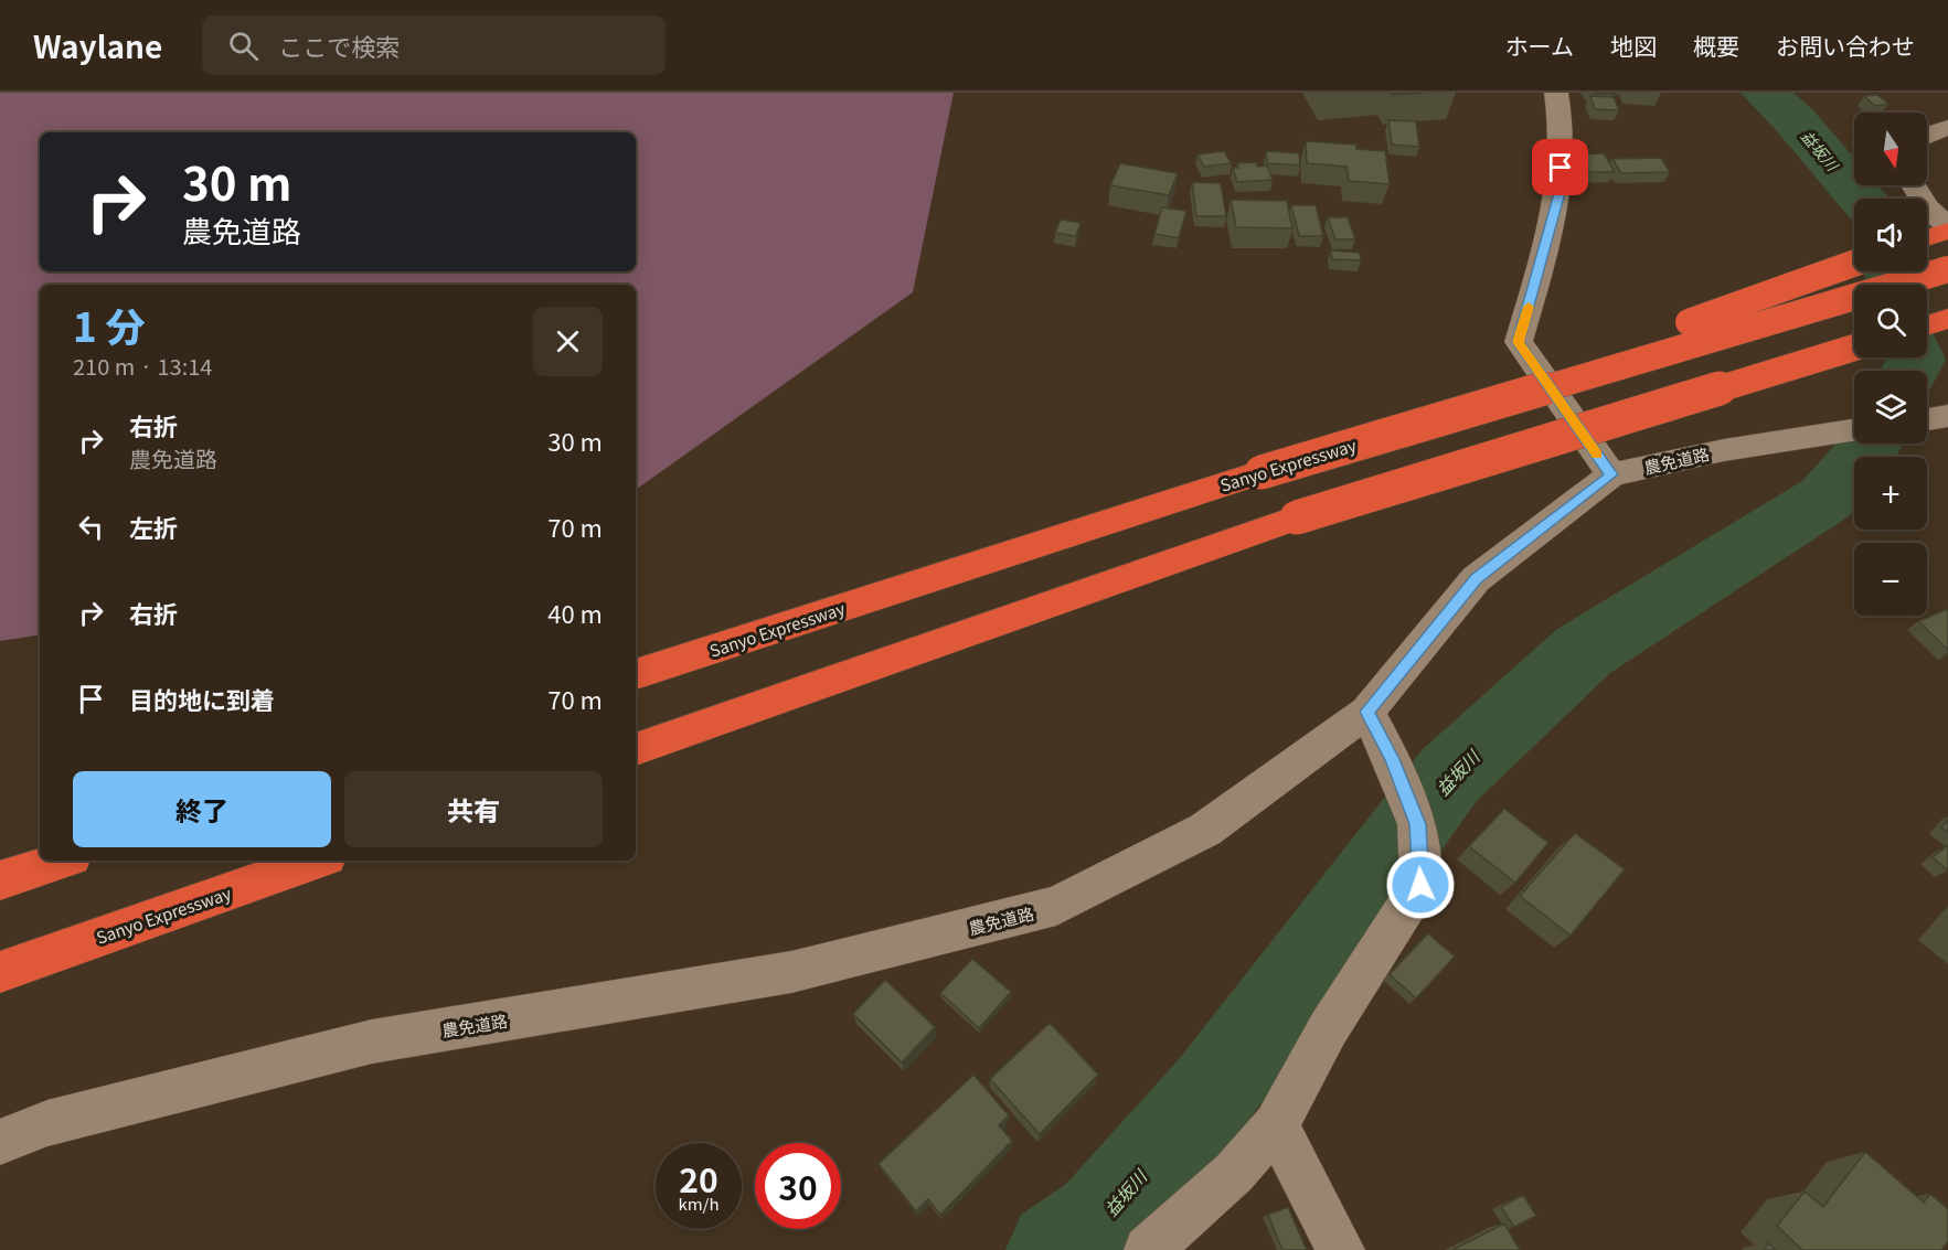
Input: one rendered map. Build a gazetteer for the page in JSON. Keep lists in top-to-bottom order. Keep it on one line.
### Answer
{"streets":{"highway":["Sanyo Expressway"],"street":["農免道路"]},"water":["益坂川"],"north":"bottom","page":{"header":"Waylane","search":"ここで検索","nav":["ホーム","地図","概要","お問い合わせ"],"map_buttons":["+","−"],"turn":["30 m","農免道路"],"heading":["1 分","210 m · 13:14"],"list":[{"name":"右折","note":"農免道路","value":"30 m"},{"name":"左折","value":"70 m"},{"name":"右折","value":"40 m"},{"name":"目的地に到着","value":"70 m"}],"buttons":["終了","共有"],"speed":"20 km/h","limit":"30"}}
